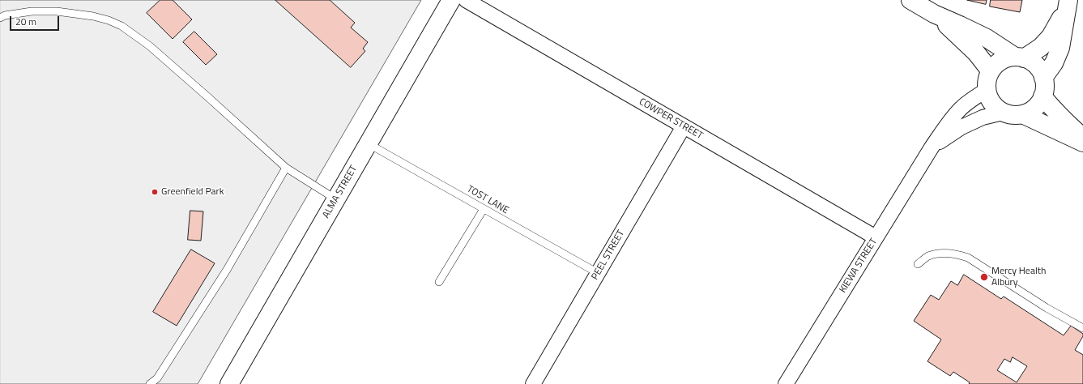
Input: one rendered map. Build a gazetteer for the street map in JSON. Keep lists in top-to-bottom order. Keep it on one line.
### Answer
{"streets":{"street":["COWPER STREET","ALMA STREET","PEEL STREET","KIEWA STREET"],"lane":["TOST LANE"]},"crossings":[["COWPER STREET","PEEL STREET"],["COWPER STREET","KIEWA STREET"],["ALMA STREET","TOST LANE"],["TOST LANE","PEEL STREET"]],"places":["Greenfield Park","Mercy Health Albury"],"scale_bar":"20 m"}
